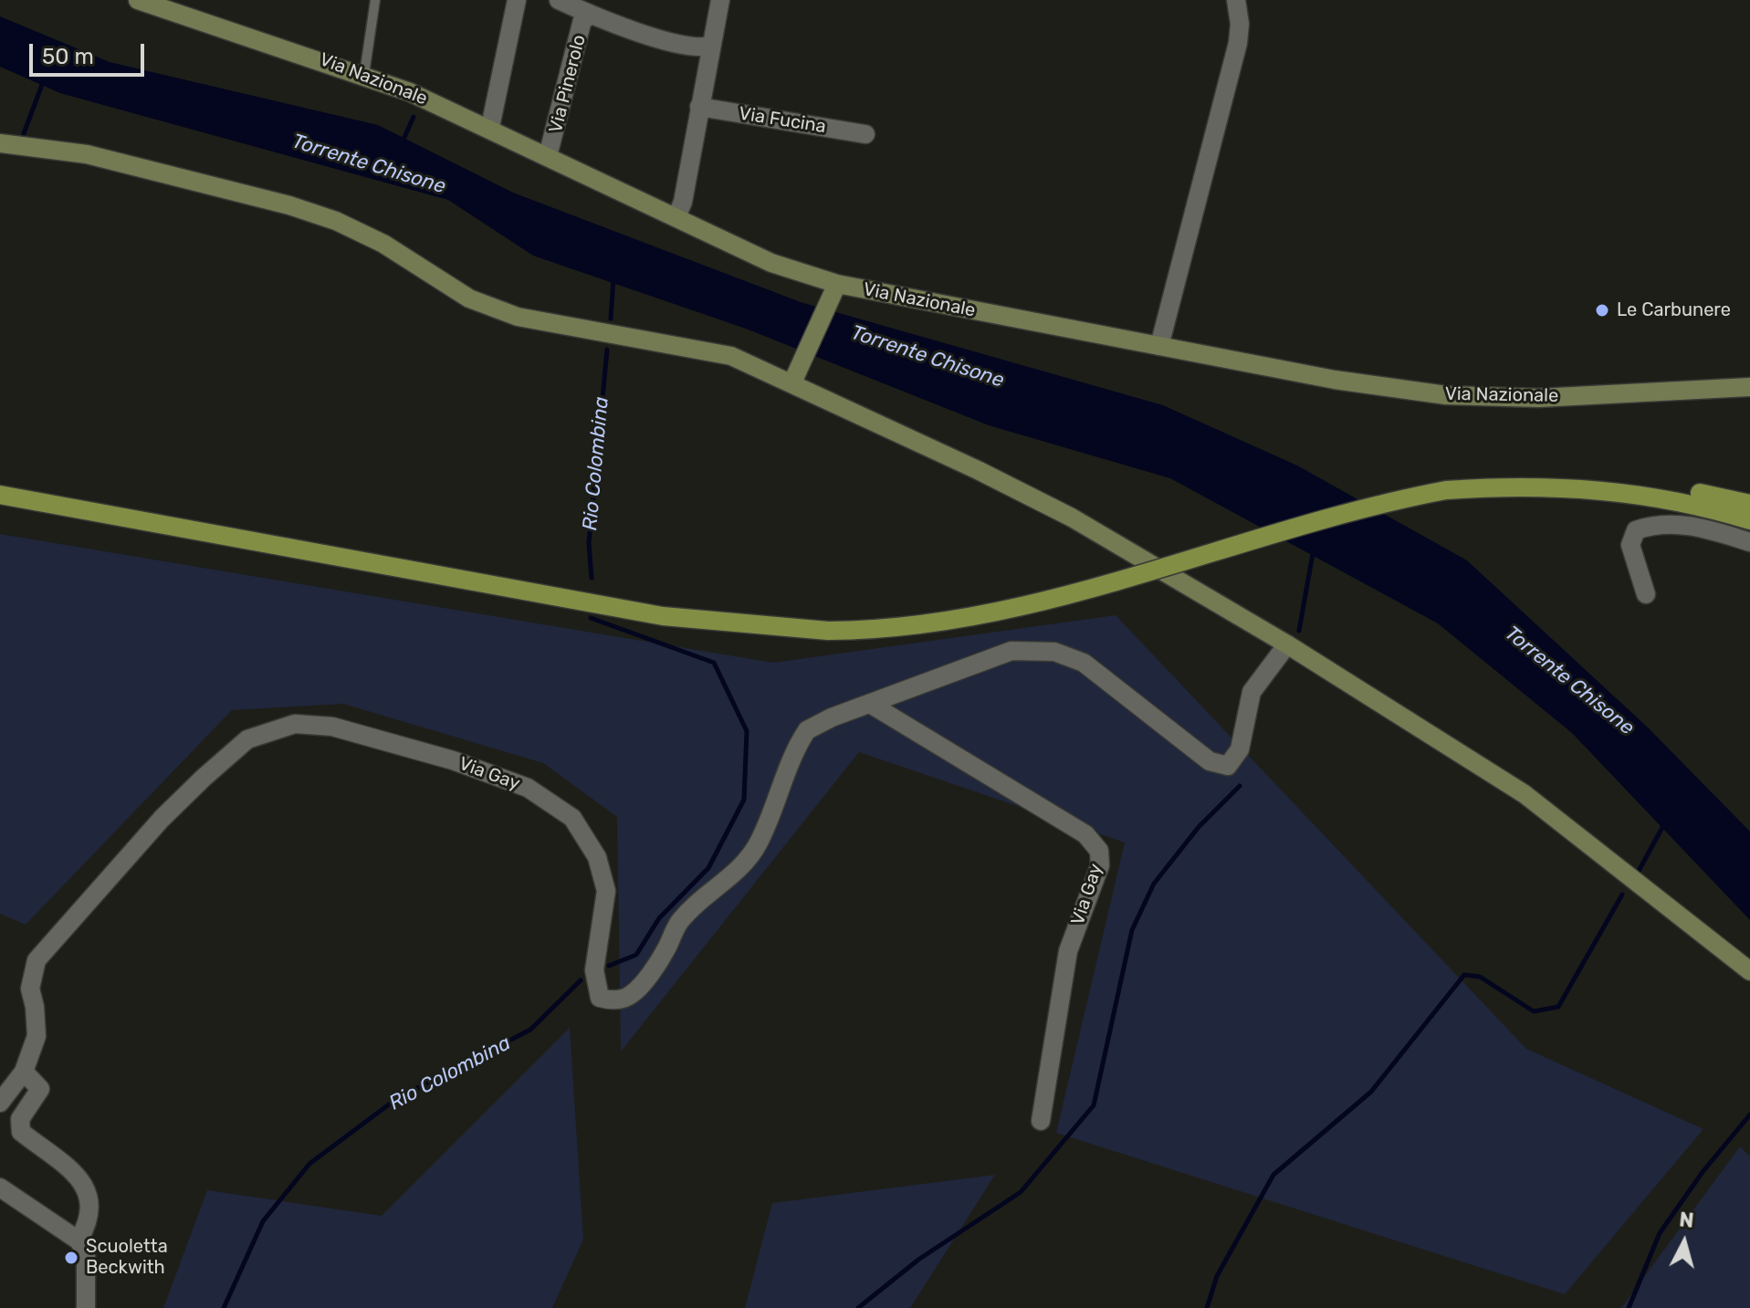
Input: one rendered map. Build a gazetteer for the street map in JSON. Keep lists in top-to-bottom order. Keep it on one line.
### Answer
{"streets":{"street":["Via Nazionale","Via Pinerolo","Via Fucina","Via Gay"]},"crossings":[["Via Nazionale","Via Pinerolo"]],"water":["Torrente Chisone","Rio Colombina"],"places":["Le Carbunere","Scuoletta Beckwith"],"scale_bar":"50 m","north":"top"}
